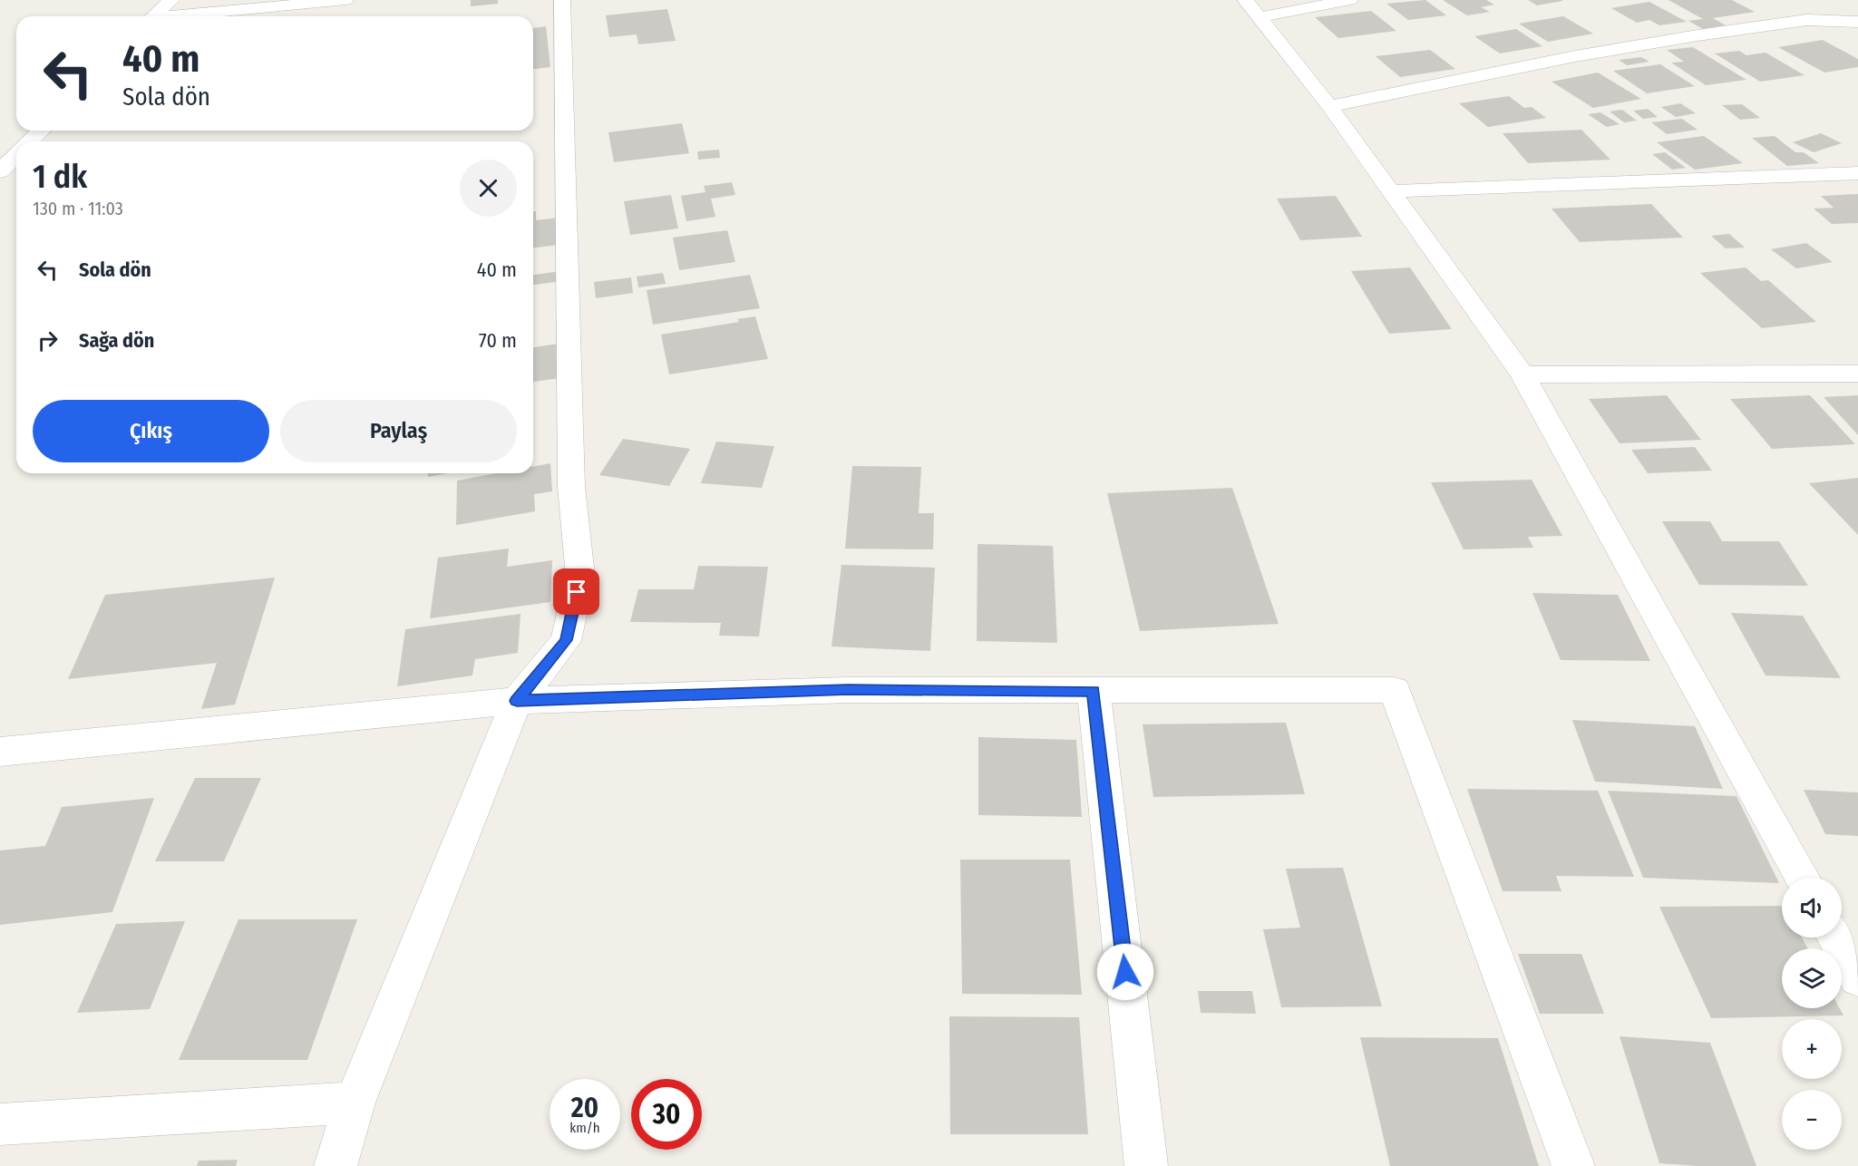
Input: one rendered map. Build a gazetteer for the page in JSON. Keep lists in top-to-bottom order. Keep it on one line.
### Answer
{"page":{"turn":["40 m","Sola dön"],"heading":["1 dk","130 m · 11:03"],"list":[{"name":"Sola dön","value":"40 m"},{"name":"Sağa dön","value":"70 m"}],"buttons":["Çıkış","Paylaş"],"map_buttons":["+","−"],"speed":"20 km/h","limit":"30"}}
